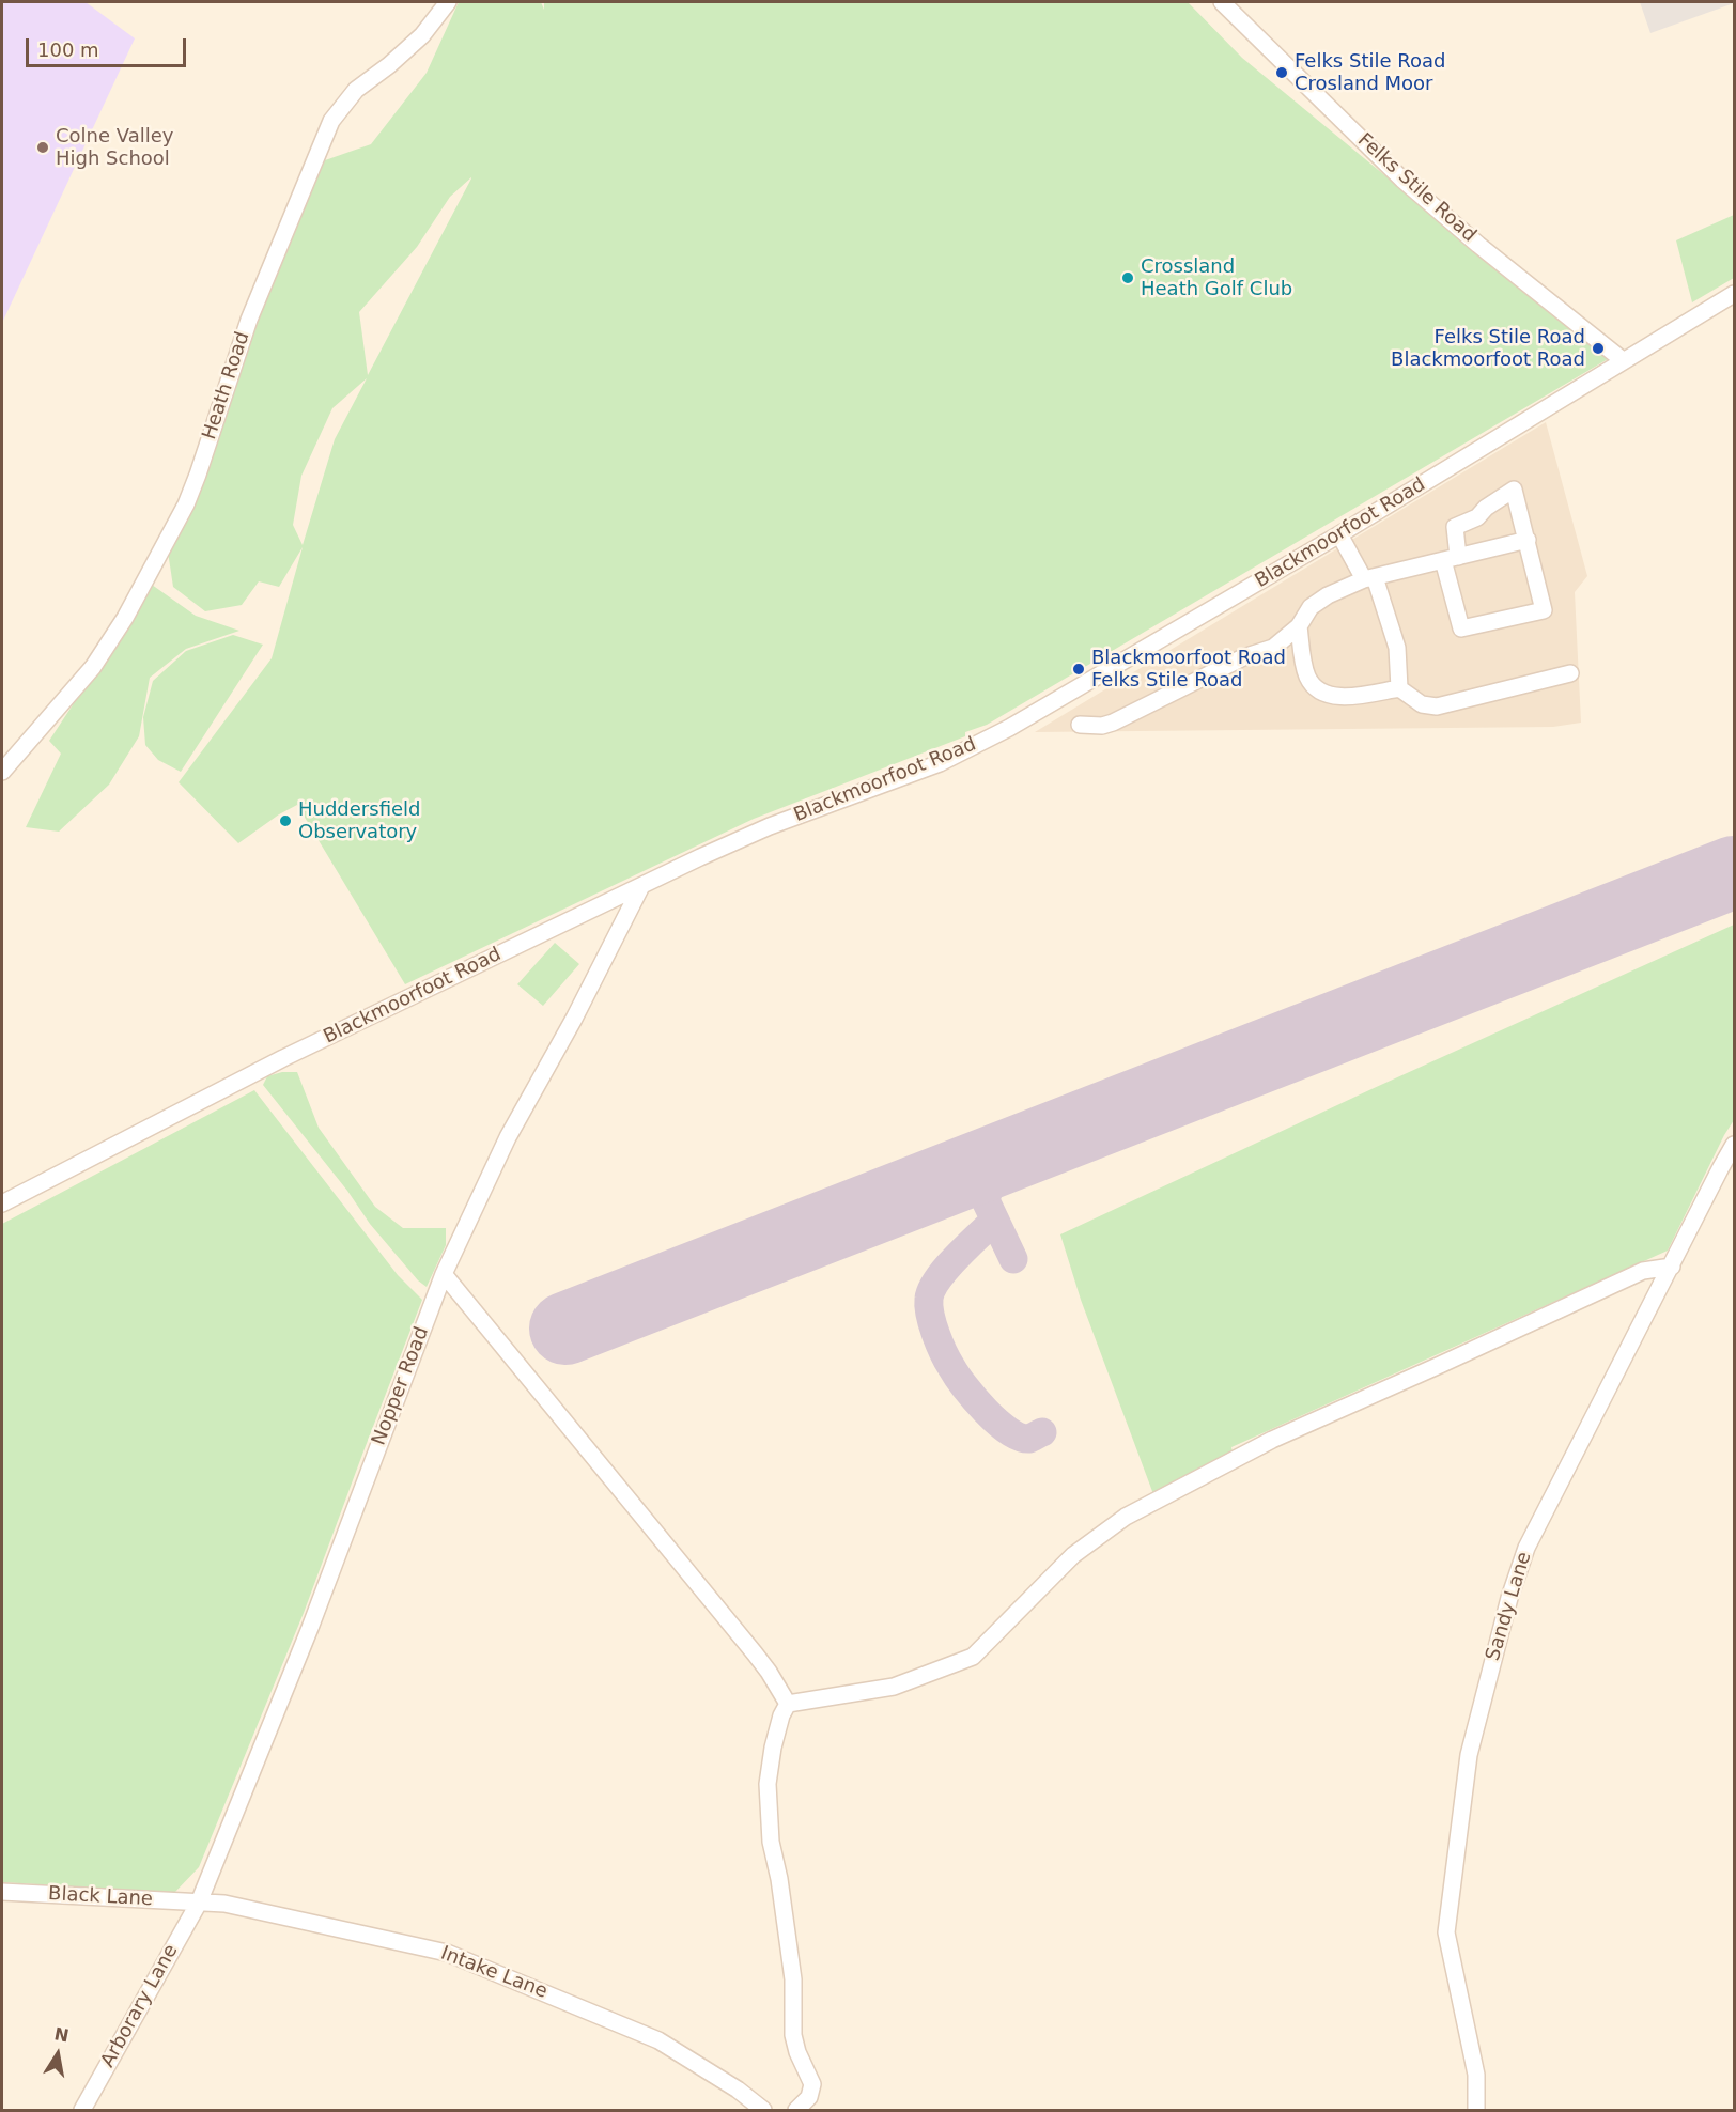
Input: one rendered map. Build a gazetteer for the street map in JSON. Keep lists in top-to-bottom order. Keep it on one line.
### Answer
{"streets":{"street":["Felks Stile Road","Heath Road","Blackmoorfoot Road","Nopper Road","Sandy Lane","Black Lane","Intake Lane","Arborary Lane"]},"crossings":[["Felks Stile Road","Blackmoorfoot Road"],["Blackmoorfoot Road","Nopper Road"],["Nopper Road","Black Lane"],["Nopper Road","Intake Lane"],["Nopper Road","Arborary Lane"],["Black Lane","Intake Lane"],["Black Lane","Arborary Lane"],["Intake Lane","Arborary Lane"]],"places":["Felks Stile Road Crosland Moor","Colne Valley High School","Crossland Heath Golf Club","Felks Stile Road Blackmoorfoot Road","Blackmoorfoot Road Felks Stile Road","Huddersfield Observatory"],"scale_bar":"100 m","north":"top"}
